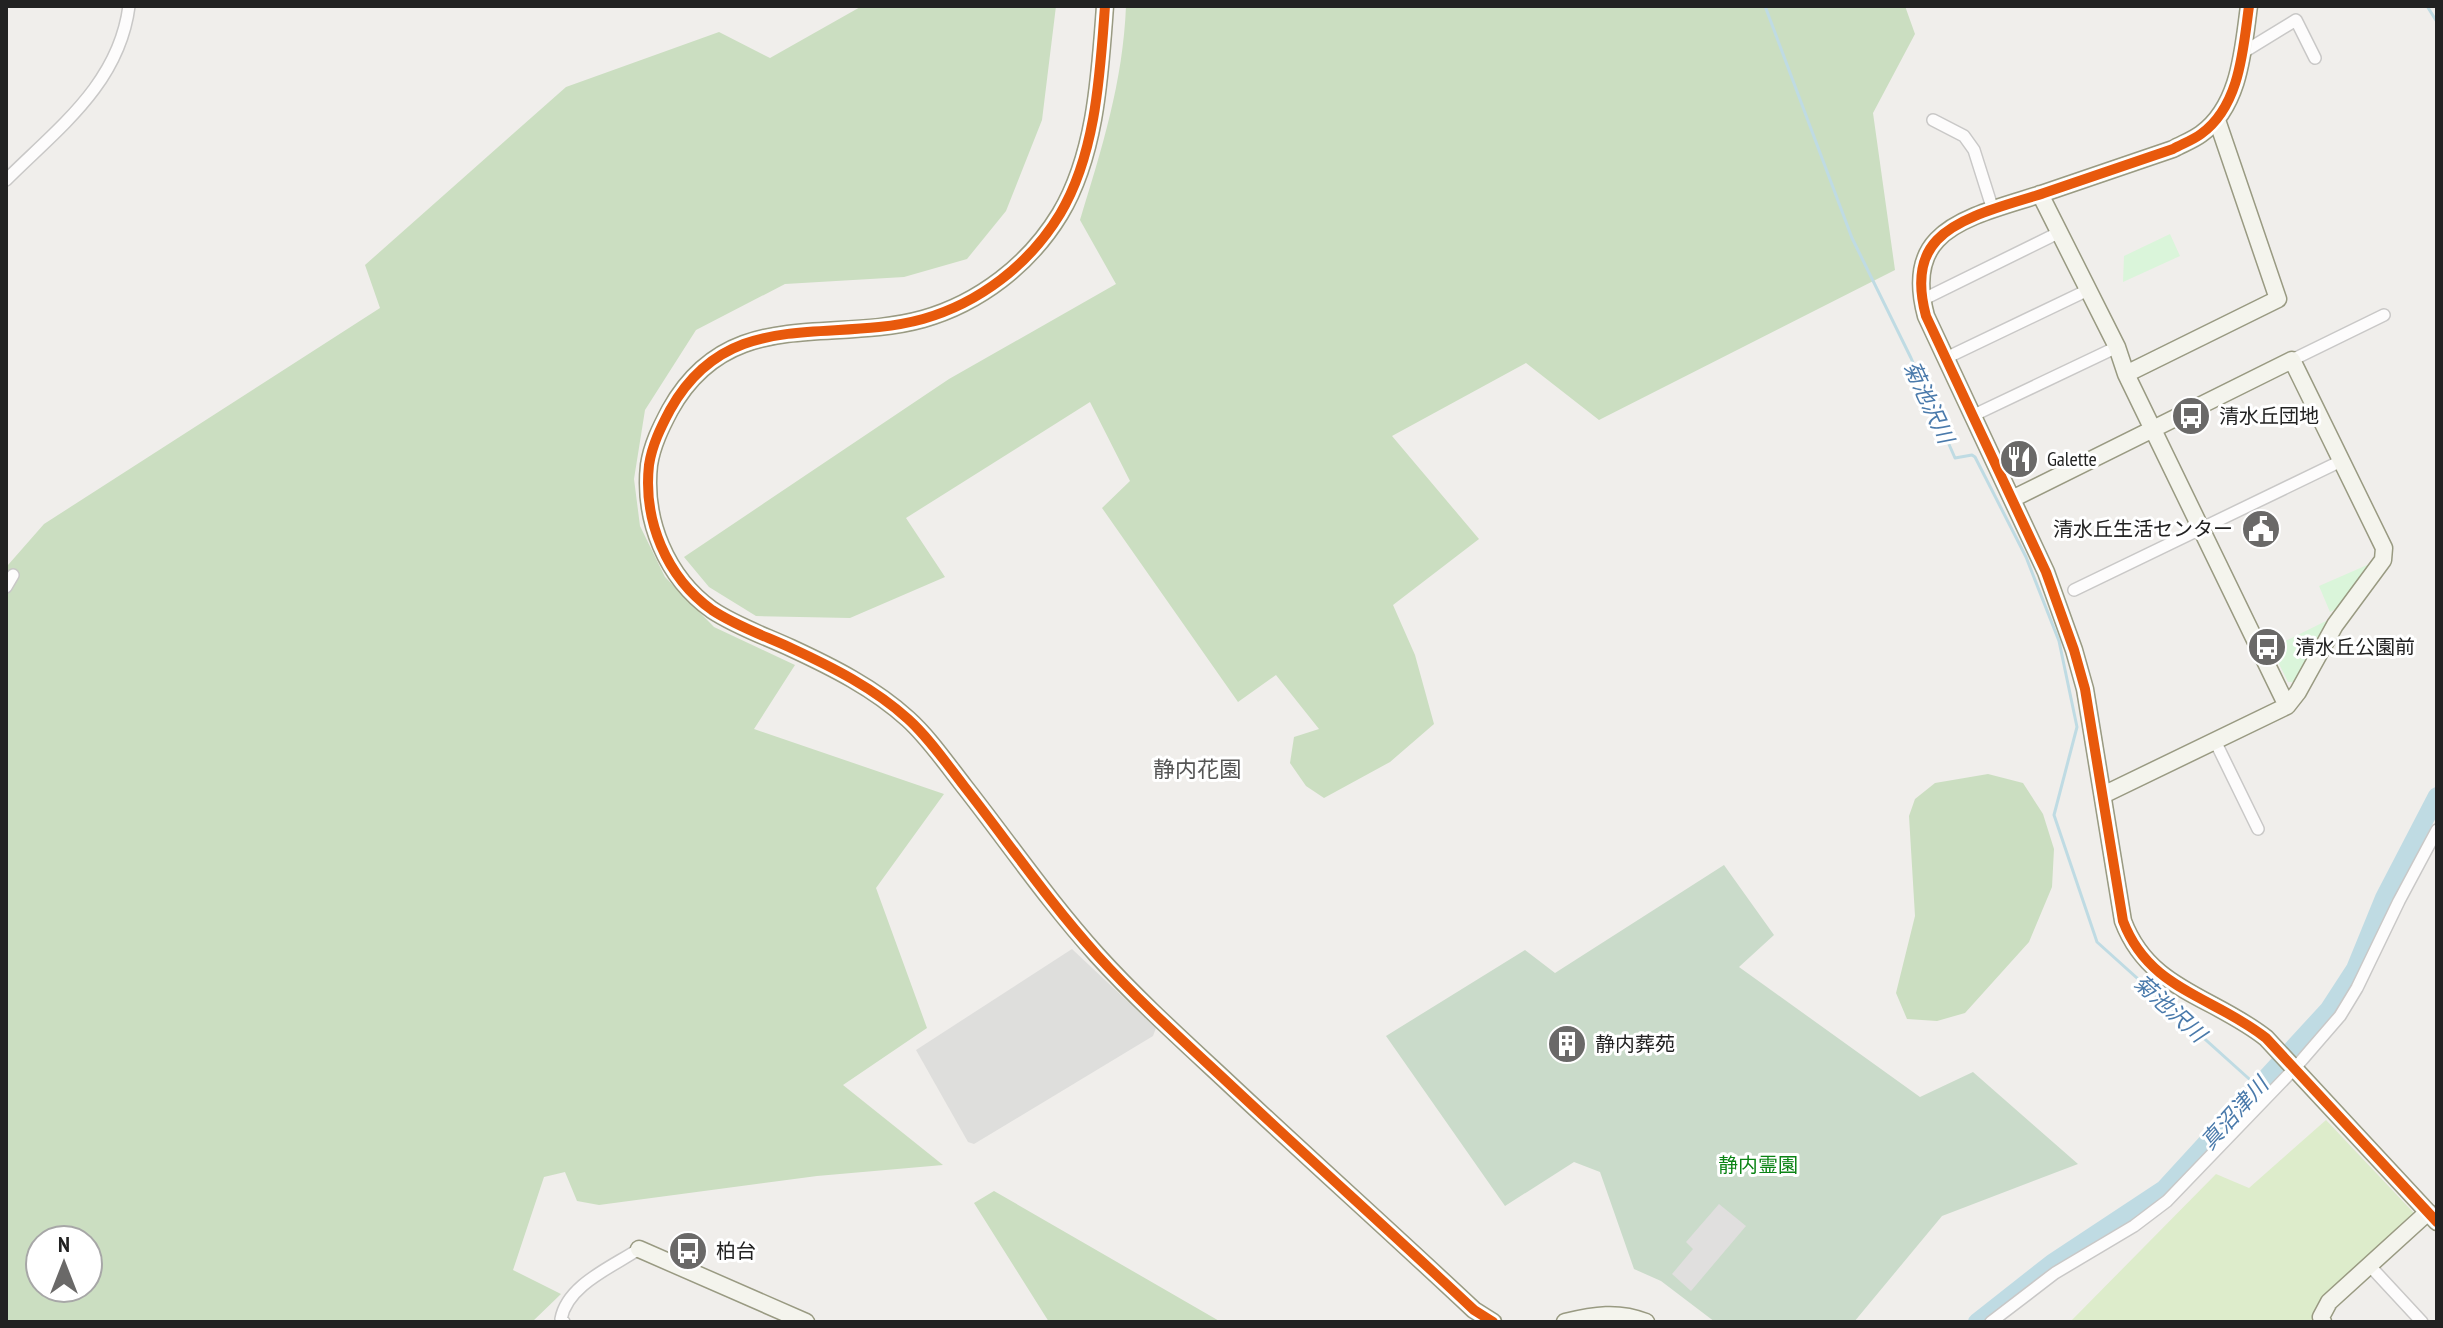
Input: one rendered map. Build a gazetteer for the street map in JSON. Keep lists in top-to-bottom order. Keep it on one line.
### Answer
{"districts":["静内花園"],"water":["菊池沢川","真沼津川"],"parks":["静内霊園"],"places":{"bus stop":["清水丘団地","清水丘公園前","柏台"],"restaurant":["Galette"],"public building":["清水丘生活センター"],"building":["静内葬苑"]},"north":"top"}
